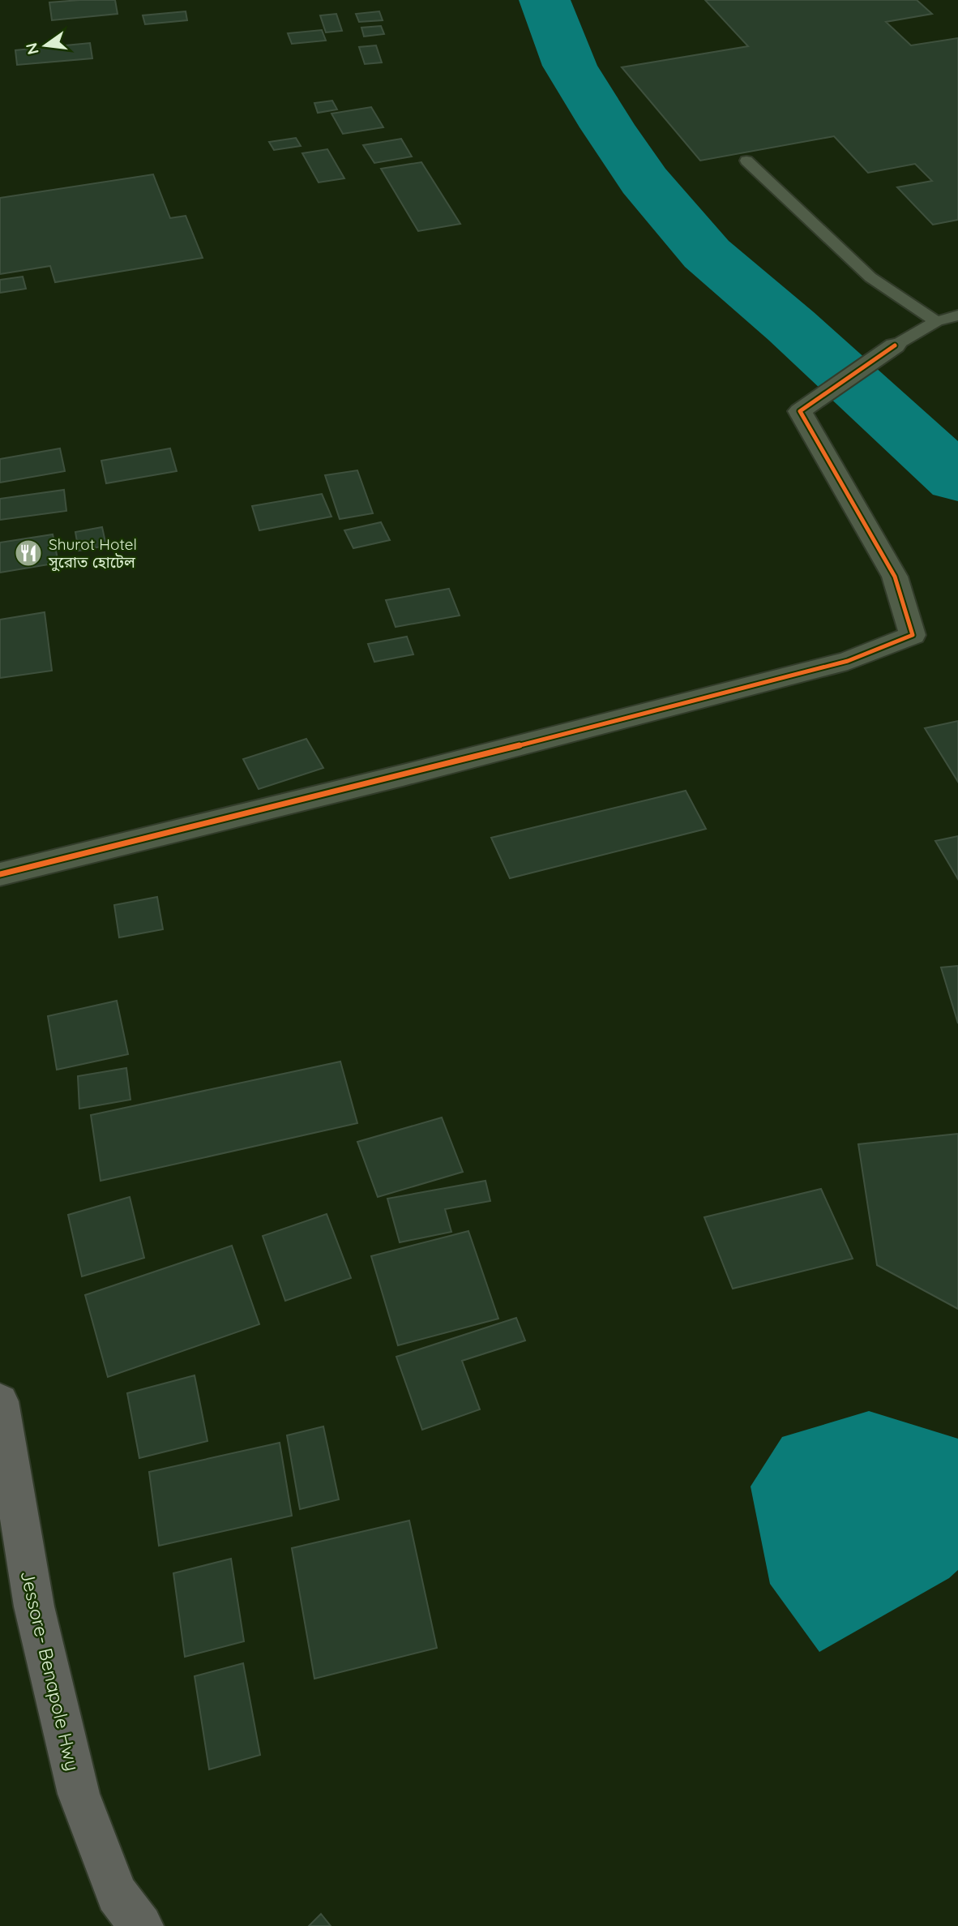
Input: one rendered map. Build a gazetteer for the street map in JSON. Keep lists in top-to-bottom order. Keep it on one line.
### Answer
{"streets":{"highway":["Jessore- Benapole Hwy"]},"places":{"restaurant":["Shurot Hotel সুরোত হোটেল"]},"north":"left"}
